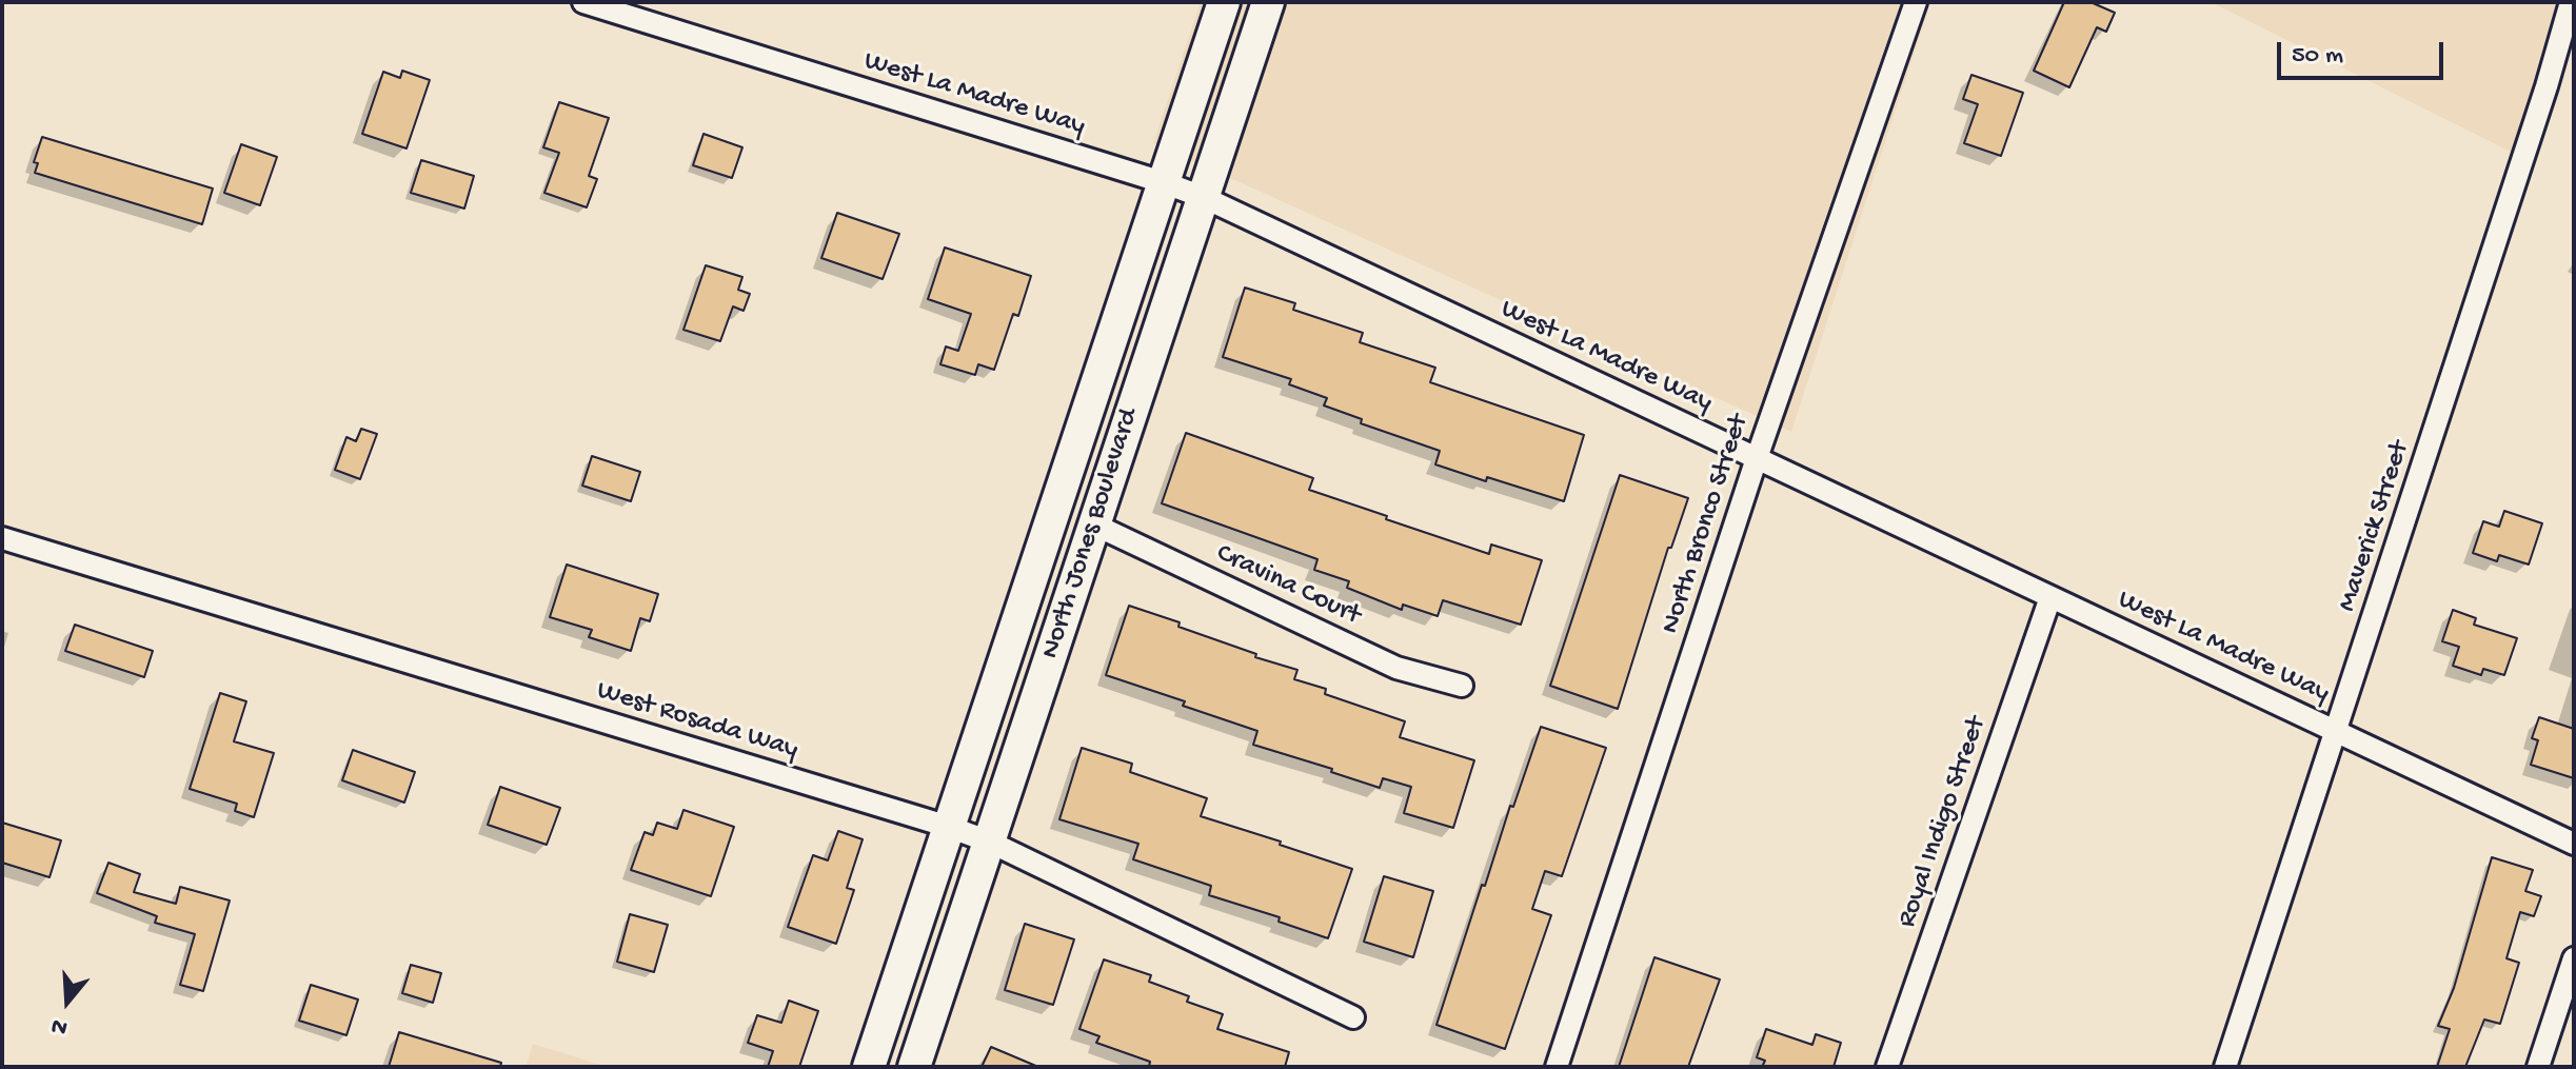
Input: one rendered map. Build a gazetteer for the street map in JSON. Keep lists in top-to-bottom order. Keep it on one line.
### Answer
{"streets":{"main road":["North Jones Boulevard"],"street":["West La Madre Way","North Bronco Street","Maverick Street","Cravina Court","West Rosada Way","Royal Indigo Street"]},"crossings":[["West La Madre Way","North Bronco Street"],["West La Madre Way","Maverick Street"],["West La Madre Way","North Jones Boulevard"],["West La Madre Way","Royal Indigo Street"],["North Jones Boulevard","Cravina Court"],["North Jones Boulevard","West Rosada Way"]],"scale_bar":"50 m","north":"bottom"}
